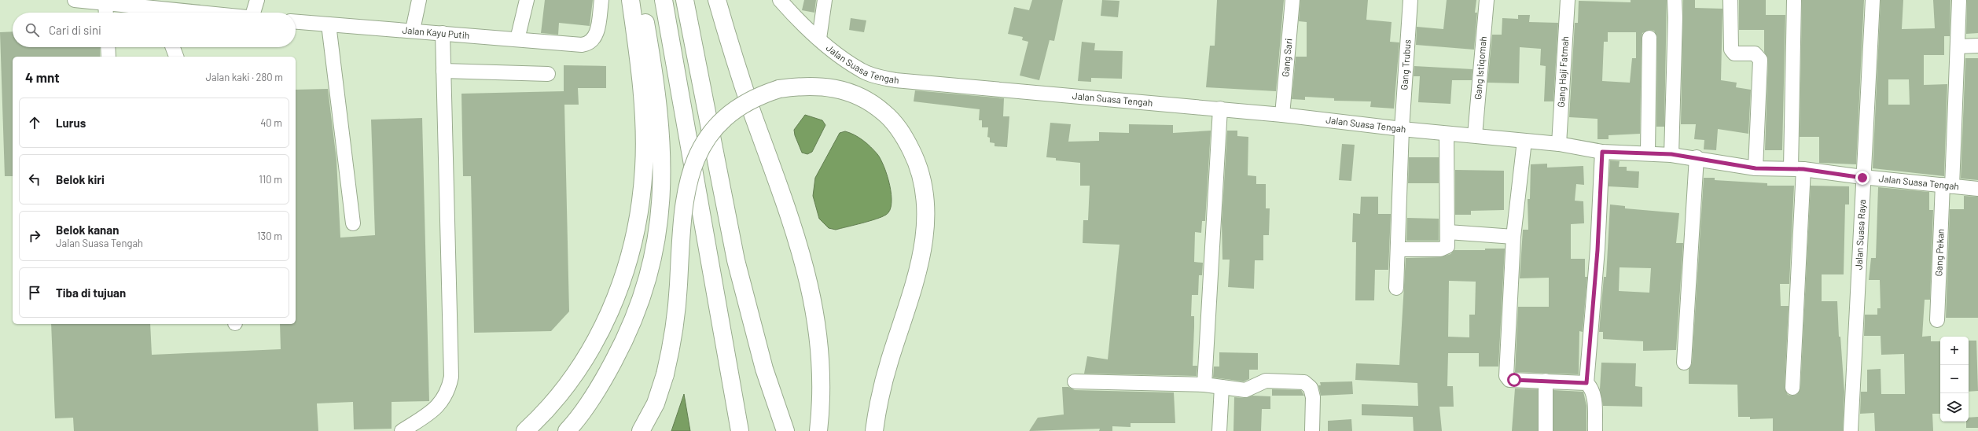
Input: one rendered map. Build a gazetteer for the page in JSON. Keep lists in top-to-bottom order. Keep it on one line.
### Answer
{"streets":{"street":["Jalan Kayu Putih","Gang Sari","Jalan Suasa Tengah","Gang Trubus","Gang Istiqomah","Gang Haji Fatmah","Jalan Suasa Raya","Gang Pekan"]},"crossings":[["Gang Sari","Jalan Suasa Tengah"],["Jalan Suasa Tengah","Gang Trubus"],["Jalan Suasa Tengah","Gang Istiqomah"],["Jalan Suasa Tengah","Gang Haji Fatmah"],["Jalan Suasa Tengah","Jalan Suasa Raya"],["Jalan Suasa Tengah","Gang Pekan"]],"page":{"search":"Cari di sini","heading":["4 mnt","Jalan kaki · 280 m"],"list":[["Lurus","40 m"],["Belok kiri","110 m"],["Belok kanan","Jalan Suasa Tengah","130 m"],"Tiba di tujuan"],"map_buttons":["+","−"]}}
